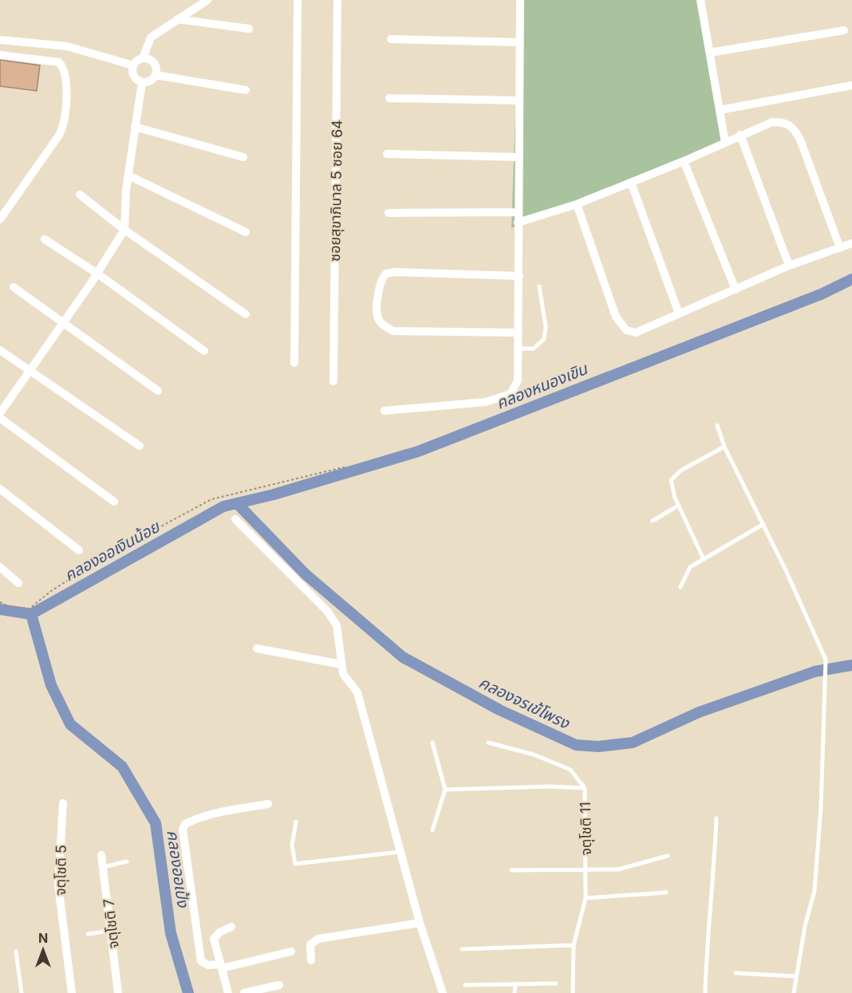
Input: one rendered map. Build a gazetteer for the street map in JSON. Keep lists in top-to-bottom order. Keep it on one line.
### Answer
{"streets":{"street":["ซอยสุขาภิบาล 5 ซอย 64","จตุโชติ 5","จตุโชติ 7"],"lane":["จตุโชติ 11"]},"water":["คลองหนองเขิน","คลองออเงินน้อย","คลองจรเข้โพรง","คลองออเป้ง"],"north":"top"}
